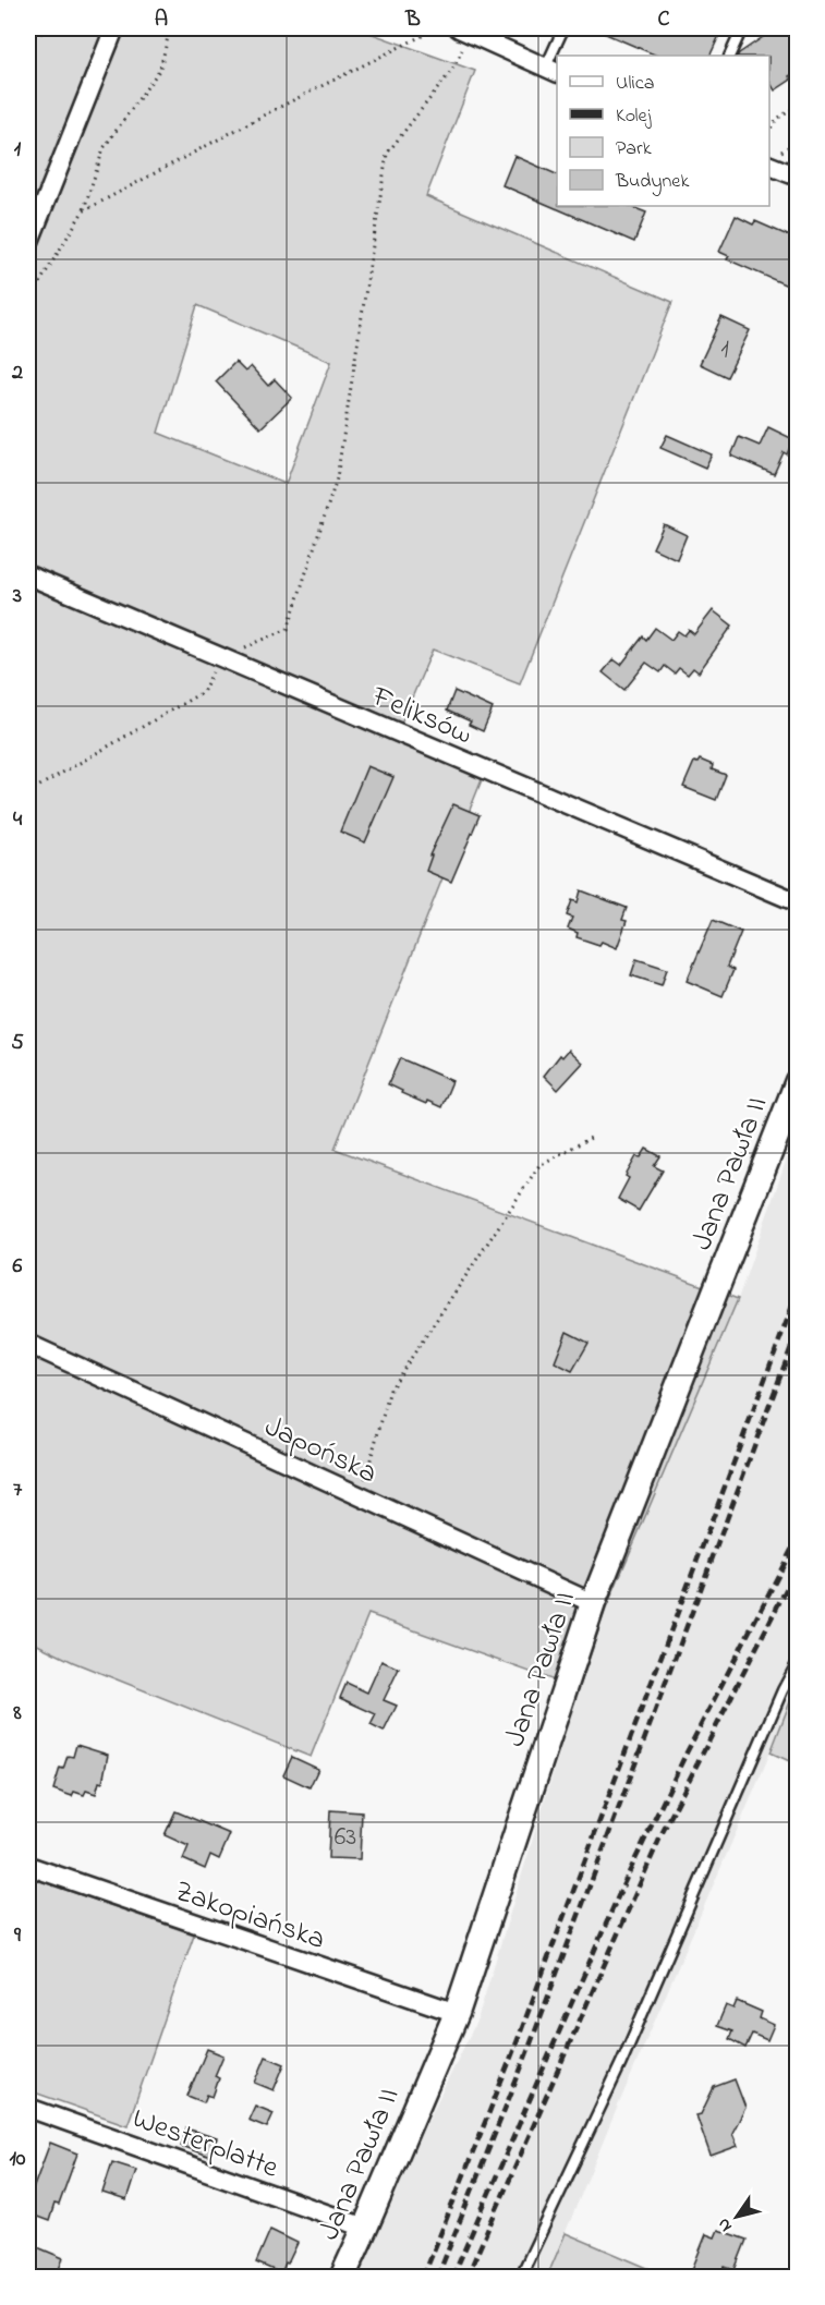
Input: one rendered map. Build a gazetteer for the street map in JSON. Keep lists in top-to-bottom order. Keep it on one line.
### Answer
{"streets":{"main road":["Jana Pawła II"],"street":["Feliksów","Japońska","Zakopiańska","Westerplatte"]},"crossings":[["Jana Pawła II","Japońska"],["Jana Pawła II","Zakopiańska"],["Jana Pawła II","Westerplatte"]],"house_numbers":["1","63"],"legend":["Ulica","Kolej","Park","Budynek"],"north":"bottom left","grid":{"columns":["A","B","C"],"rows":["1","2","3","4","5","6","7","8","9","10"]}}
